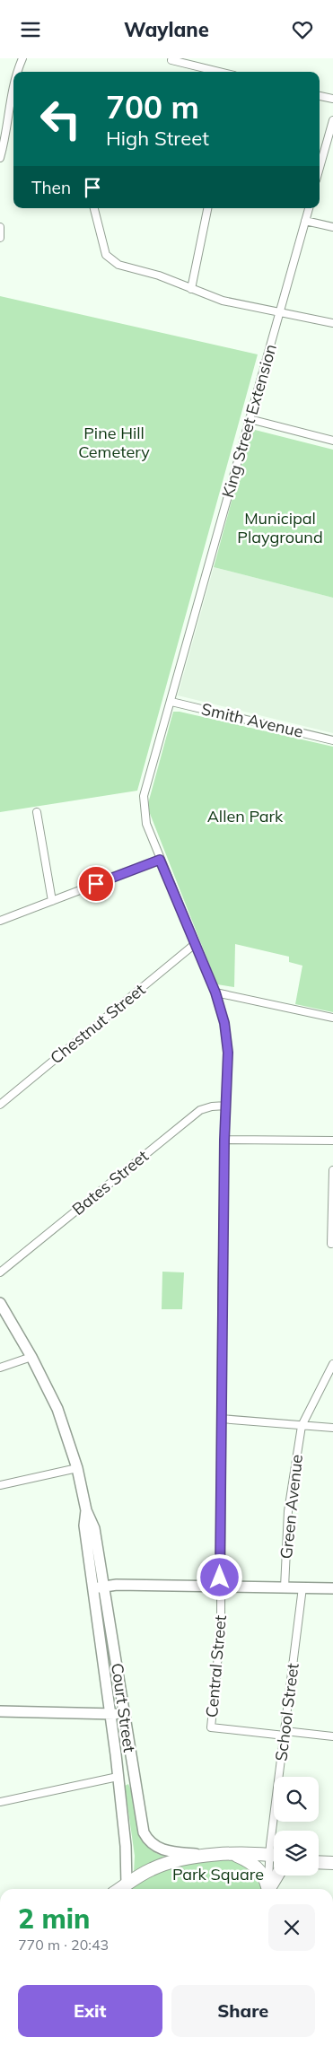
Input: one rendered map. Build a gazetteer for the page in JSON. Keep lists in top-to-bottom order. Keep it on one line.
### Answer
{"streets":{"main road":["Court Street"],"street":["King Street Extension","Smith Avenue","Chestnut Street","Bates Street","Green Avenue","Central Street","School Street"]},"crossings":[["King Street Extension","Smith Avenue"],["King Street Extension","Chestnut Street"],["King Street Extension","Bates Street"],["King Street Extension","Central Street"],["Central Street","School Street"]],"parks":["Pine Hill Cemetery","Municipal Playground","Allen Park","Park Square"],"page":{"header":"Waylane","turn":["700 m","High Street"],"then":"Then","heading":["2 min","770 m · 20:43"],"buttons":["Exit","Share"]}}
